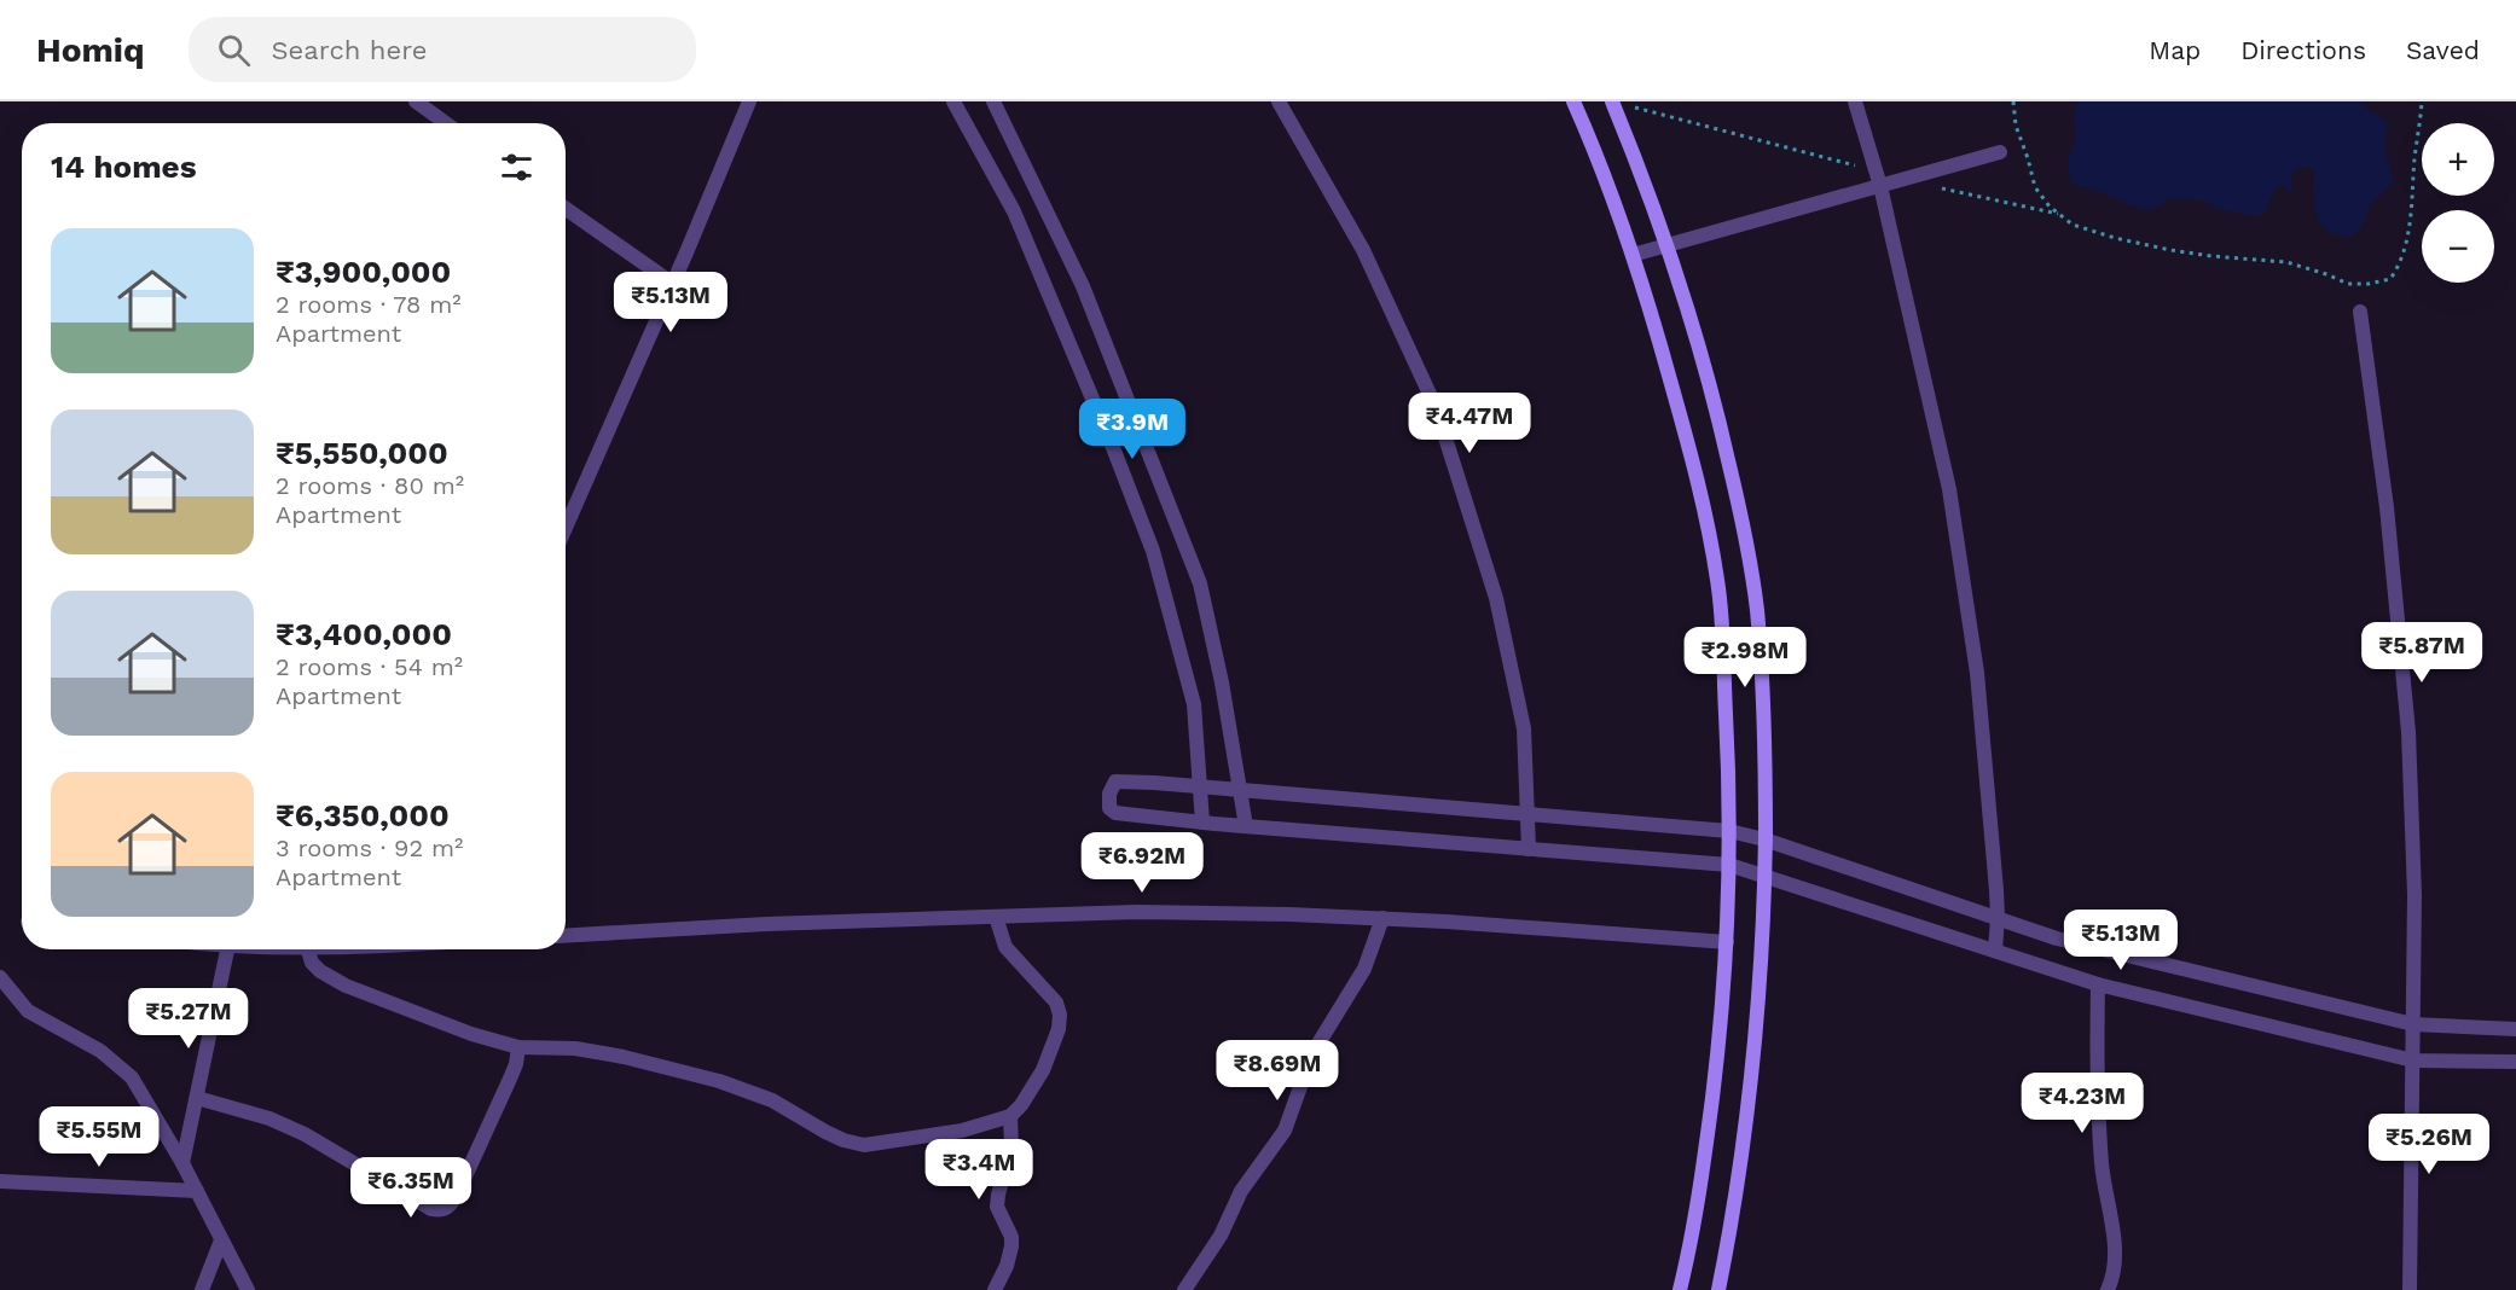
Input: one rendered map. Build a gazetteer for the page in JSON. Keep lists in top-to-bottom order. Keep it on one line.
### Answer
{"page":{"header":"Homiq","search":"Search here","nav":["Map","Directions","Saved"],"map_buttons":["+","−"],"heading":"14 homes","list":[{"name":"₹3,900,000","note":"2 rooms · 78 m² · Apartment"},{"name":"₹5,550,000","note":"2 rooms · 80 m² · Apartment"},{"name":"₹3,400,000","note":"2 rooms · 54 m² · Apartment"},{"name":"₹6,350,000","note":"3 rooms · 92 m² · Apartment"}],"price":["₹5.13M","₹4.47M","₹3.9M","₹5.87M","₹2.98M","₹6.92M","₹5.13M","₹5.27M","₹8.69M","₹4.23M","₹5.55M","₹5.26M","₹3.4M","₹6.35M"]}}
